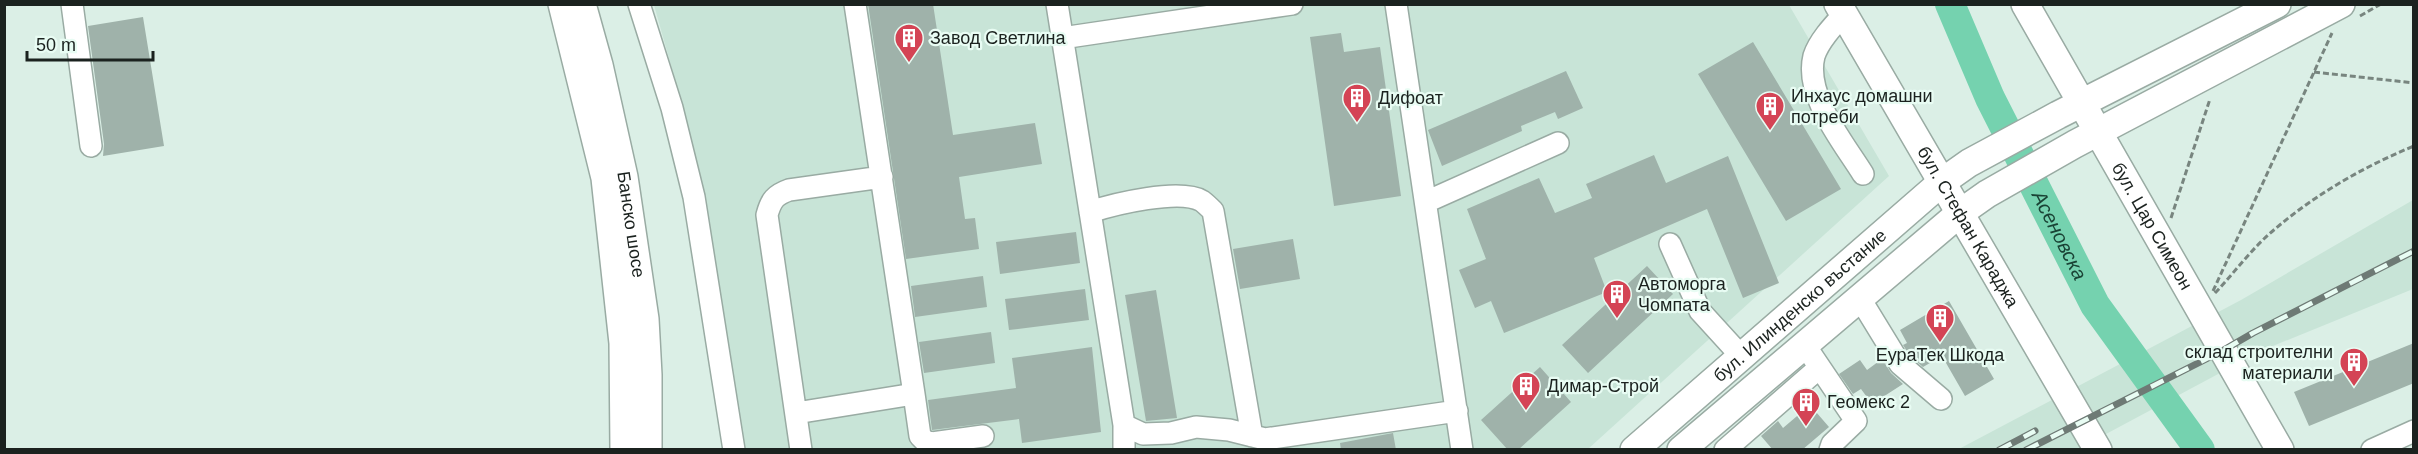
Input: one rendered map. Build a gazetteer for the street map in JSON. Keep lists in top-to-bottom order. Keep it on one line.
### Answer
{"streets":{"main road":["Банско шосе","бул. Стефан Караджа","бул. Цар Симеон","бул. Илинденско въстание"]},"crossings":[["бул. Стефан Караджа","бул. Илинденско въстание"],["бул. Цар Симеон","бул. Илинденско въстание"]],"water":["Асеновска"],"places":{"building":["Завод Светлина","Дифоат","Инхаус домашни потреби","Автоморга Чомпата","ЕураТек Шкода","склад строителни материали","Димар-Строй","Геомекс 2"]},"scale_bar":"50 m"}
